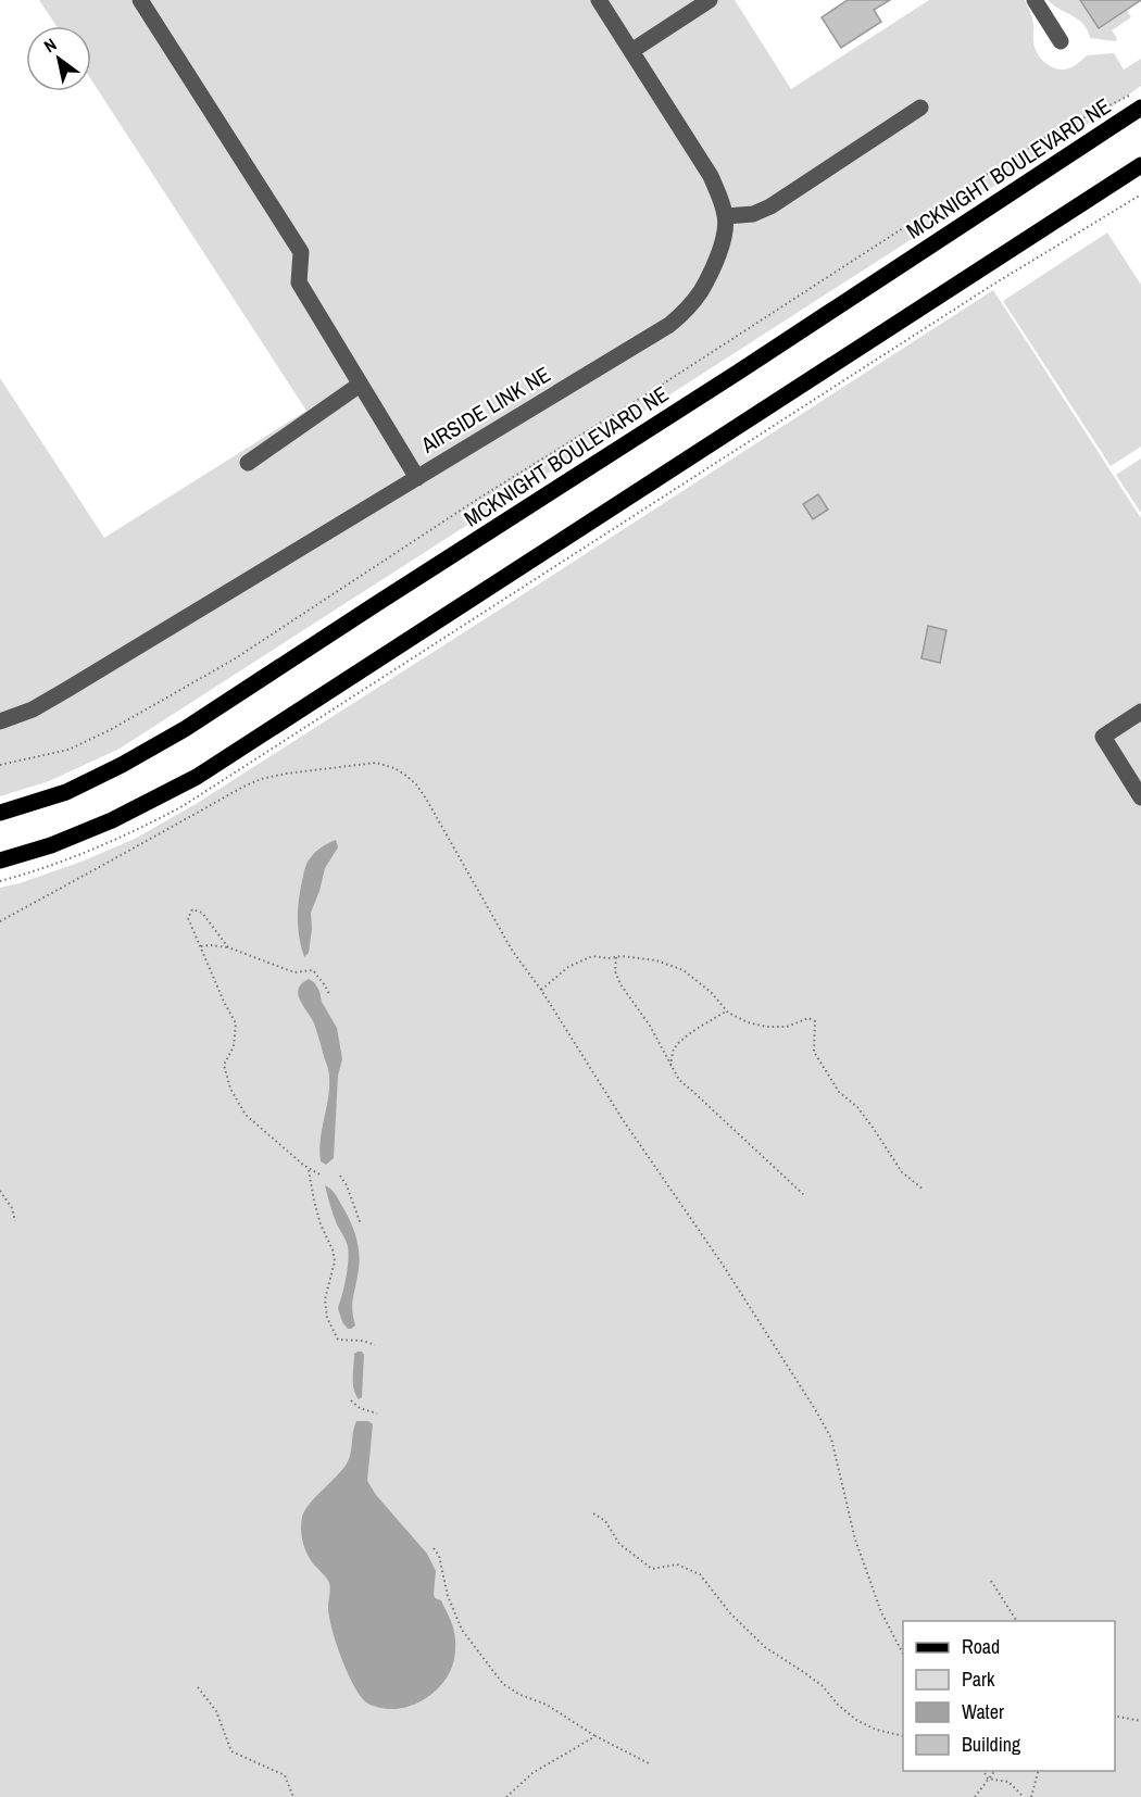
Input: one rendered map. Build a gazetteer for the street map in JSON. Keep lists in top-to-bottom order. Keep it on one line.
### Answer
{"streets":{"main road":["MCKNIGHT BOULEVARD NE"],"street":["AIRSIDE LINK NE"]},"legend":["Road","Park","Water","Building"],"north":"top left"}
